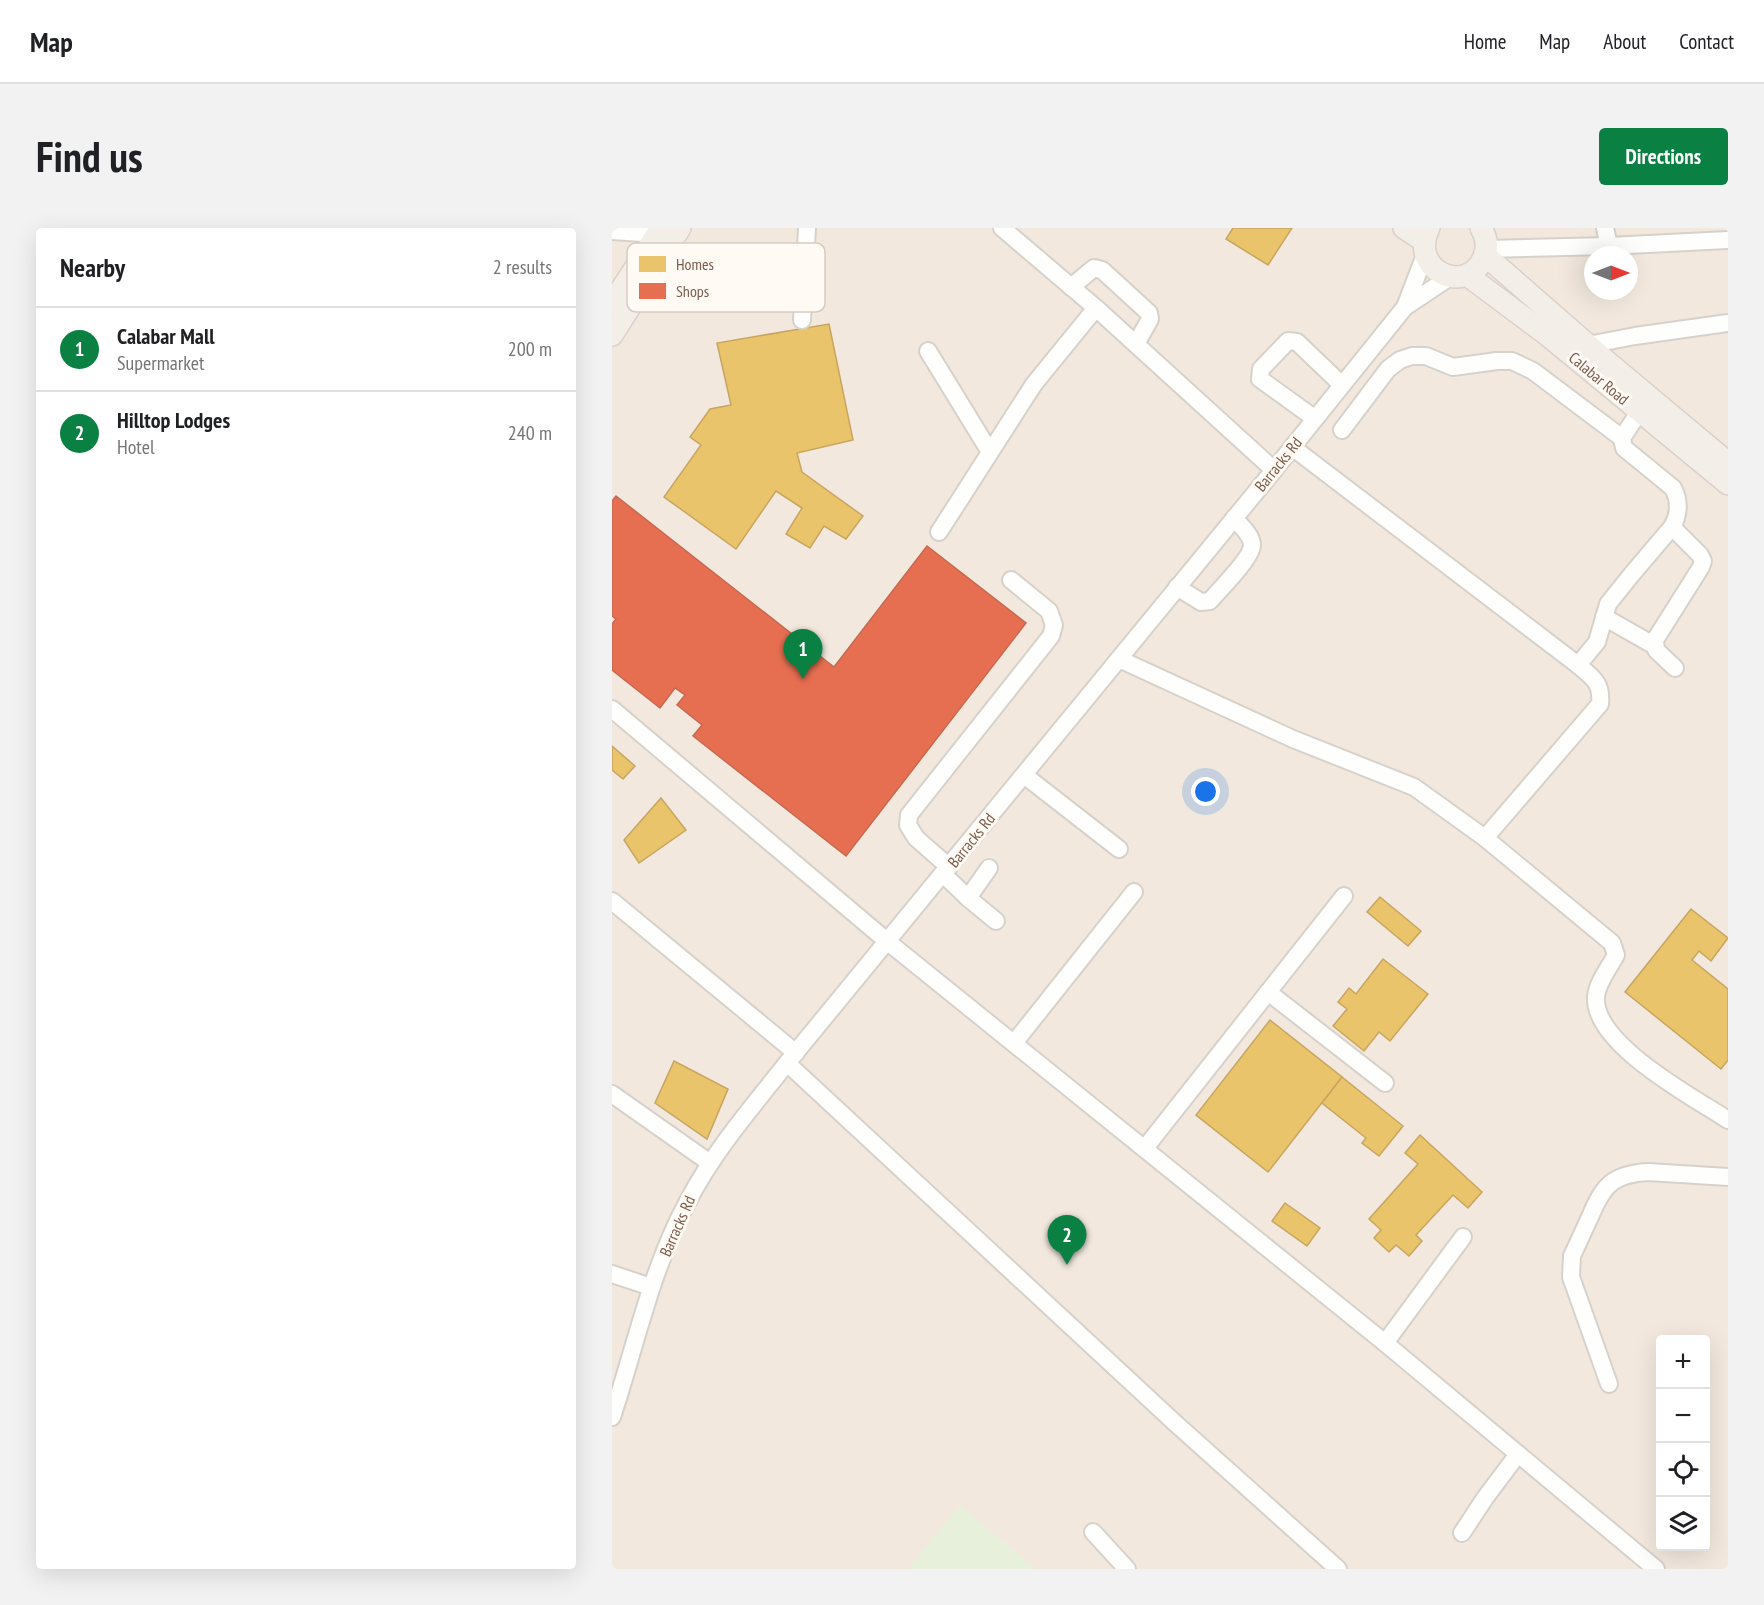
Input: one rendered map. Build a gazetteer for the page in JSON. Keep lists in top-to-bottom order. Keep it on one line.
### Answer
{"streets":{"main road":["Calabar Road"],"street":["Barracks Rd"]},"crossings":[["Calabar Road","Barracks Rd"]],"legend":["Homes","Shops"],"north":"right","page":{"header":"Map","nav":["Home","Map","About","Contact"],"buttons":"Directions","title":"Find us","heading":["Nearby","2 results"],"list":[{"mark":"1","name":"Calabar Mall","note":"Supermarket","value":"200 m"},{"mark":"2","name":"Hilltop Lodges","note":"Hotel","value":"240 m"}],"pins":["1","2"],"map_buttons":["+","−"]}}
